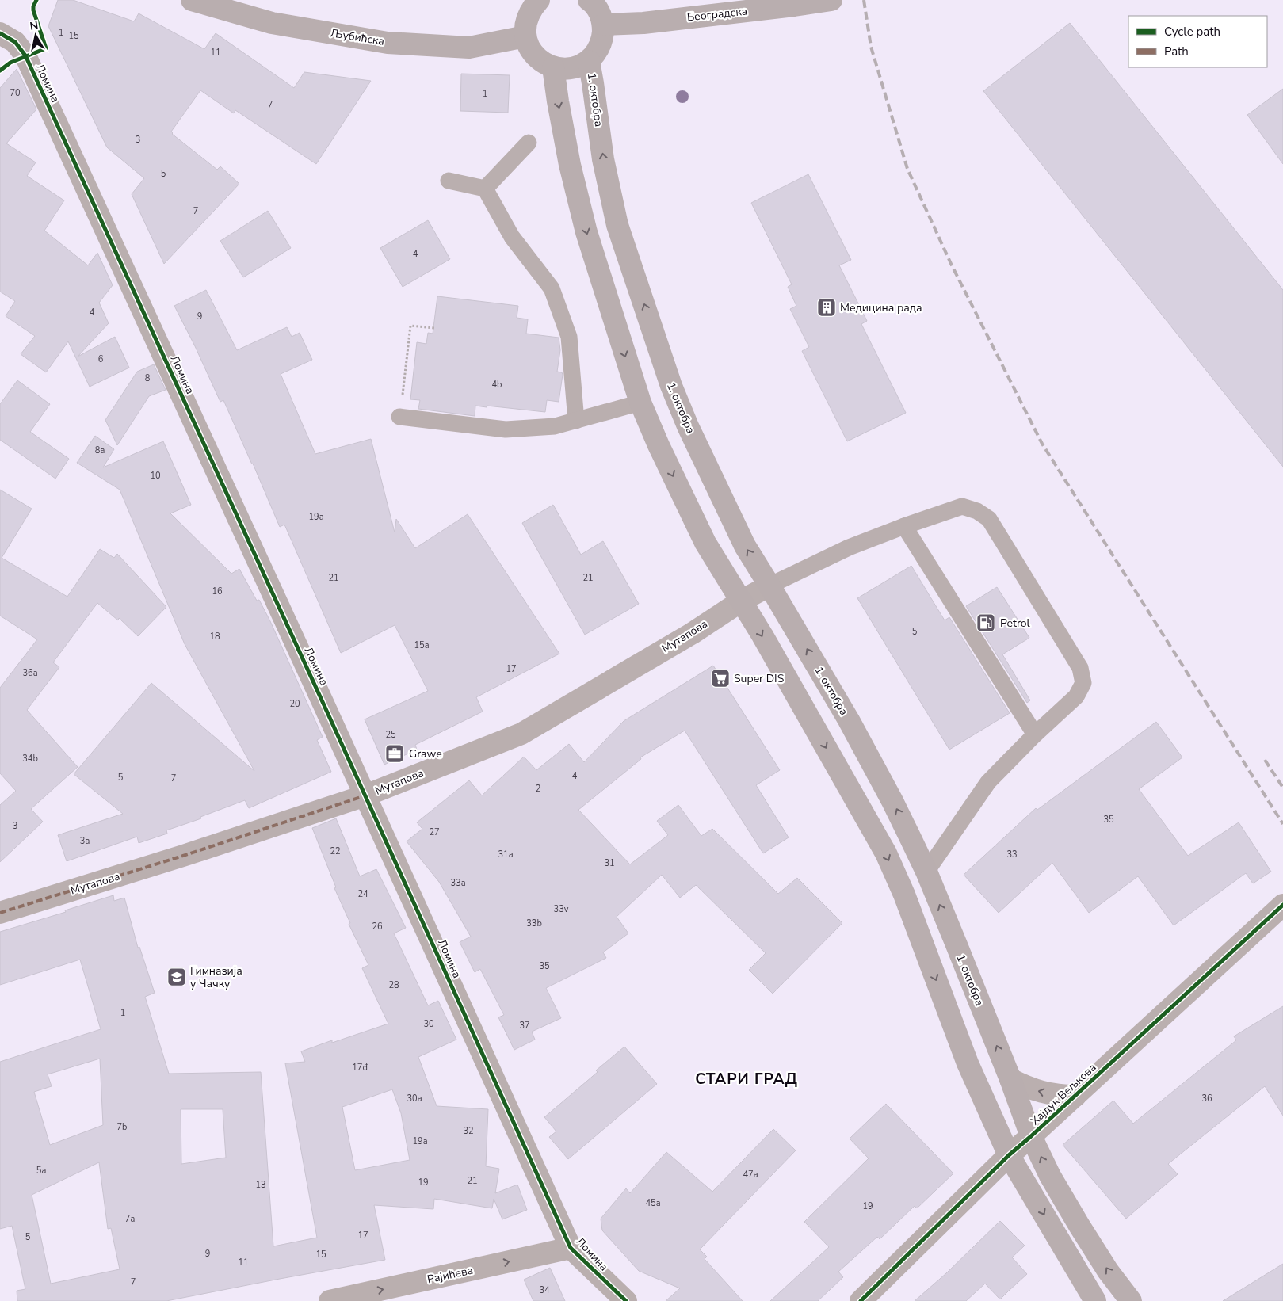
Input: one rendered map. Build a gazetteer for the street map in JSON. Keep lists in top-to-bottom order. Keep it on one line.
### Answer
{"streets":{"main road":["Београдска","Љубићска","1. октобра"],"street":["Ломина","Мутапова","Хајдук Вељкова","Рајићева"]},"crossings":[["Ломина","Мутапова"],["Ломина","Рајићева"],["1. октобра","Мутапова"],["1. октобра","Хајдук Вељкова"]],"one_way":["Рајићева"],"districts":["СТАРИ ГРАД"],"places":{"building":["Медицина рада"],"fuel station":["Petrol"],"supermarket":["Super DIS"],"office":["Grawe"],"school or university":["Гимназија у Чачку"]},"house_numbers":["1","15","11","70","1","7","3","5","7","4","4","9","6","8","4b","8a","10","19a","21","21","16","5","18","15a","17","36a","20","25","34b","4","5","7","2","35","3","27","3a","22","31a","33","31","33a","24","33v","33b","26","35","28","1","30","37","17đ","30a","36","7b","32","19a","5a","47a","21","19","13","45a","19","7a","17","5","9","15","11","7","34"],"legend":["Cycle path","Path"],"north":"top"}
